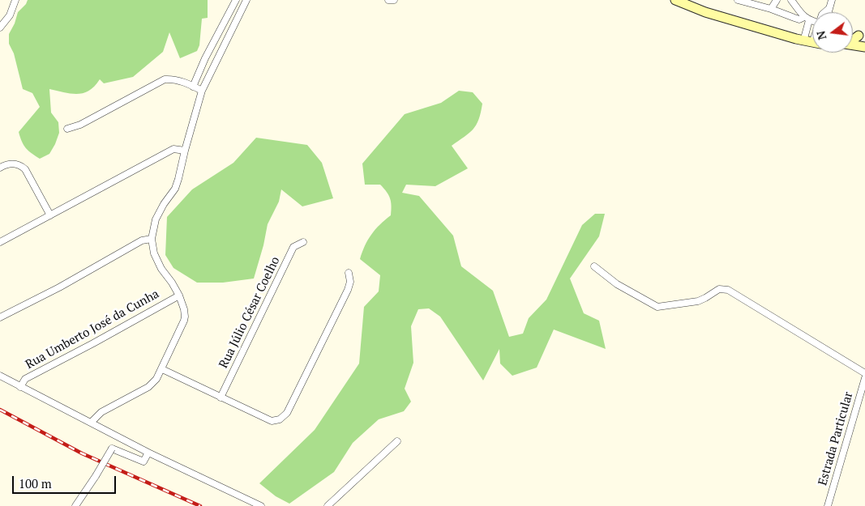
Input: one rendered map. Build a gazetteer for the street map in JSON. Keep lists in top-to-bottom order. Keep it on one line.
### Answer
{"streets":{"street":["Rua Júlio César Coelho","Rua Umberto José da Cunha","Estrada Particular"]},"scale_bar":"100 m","north":"left"}
